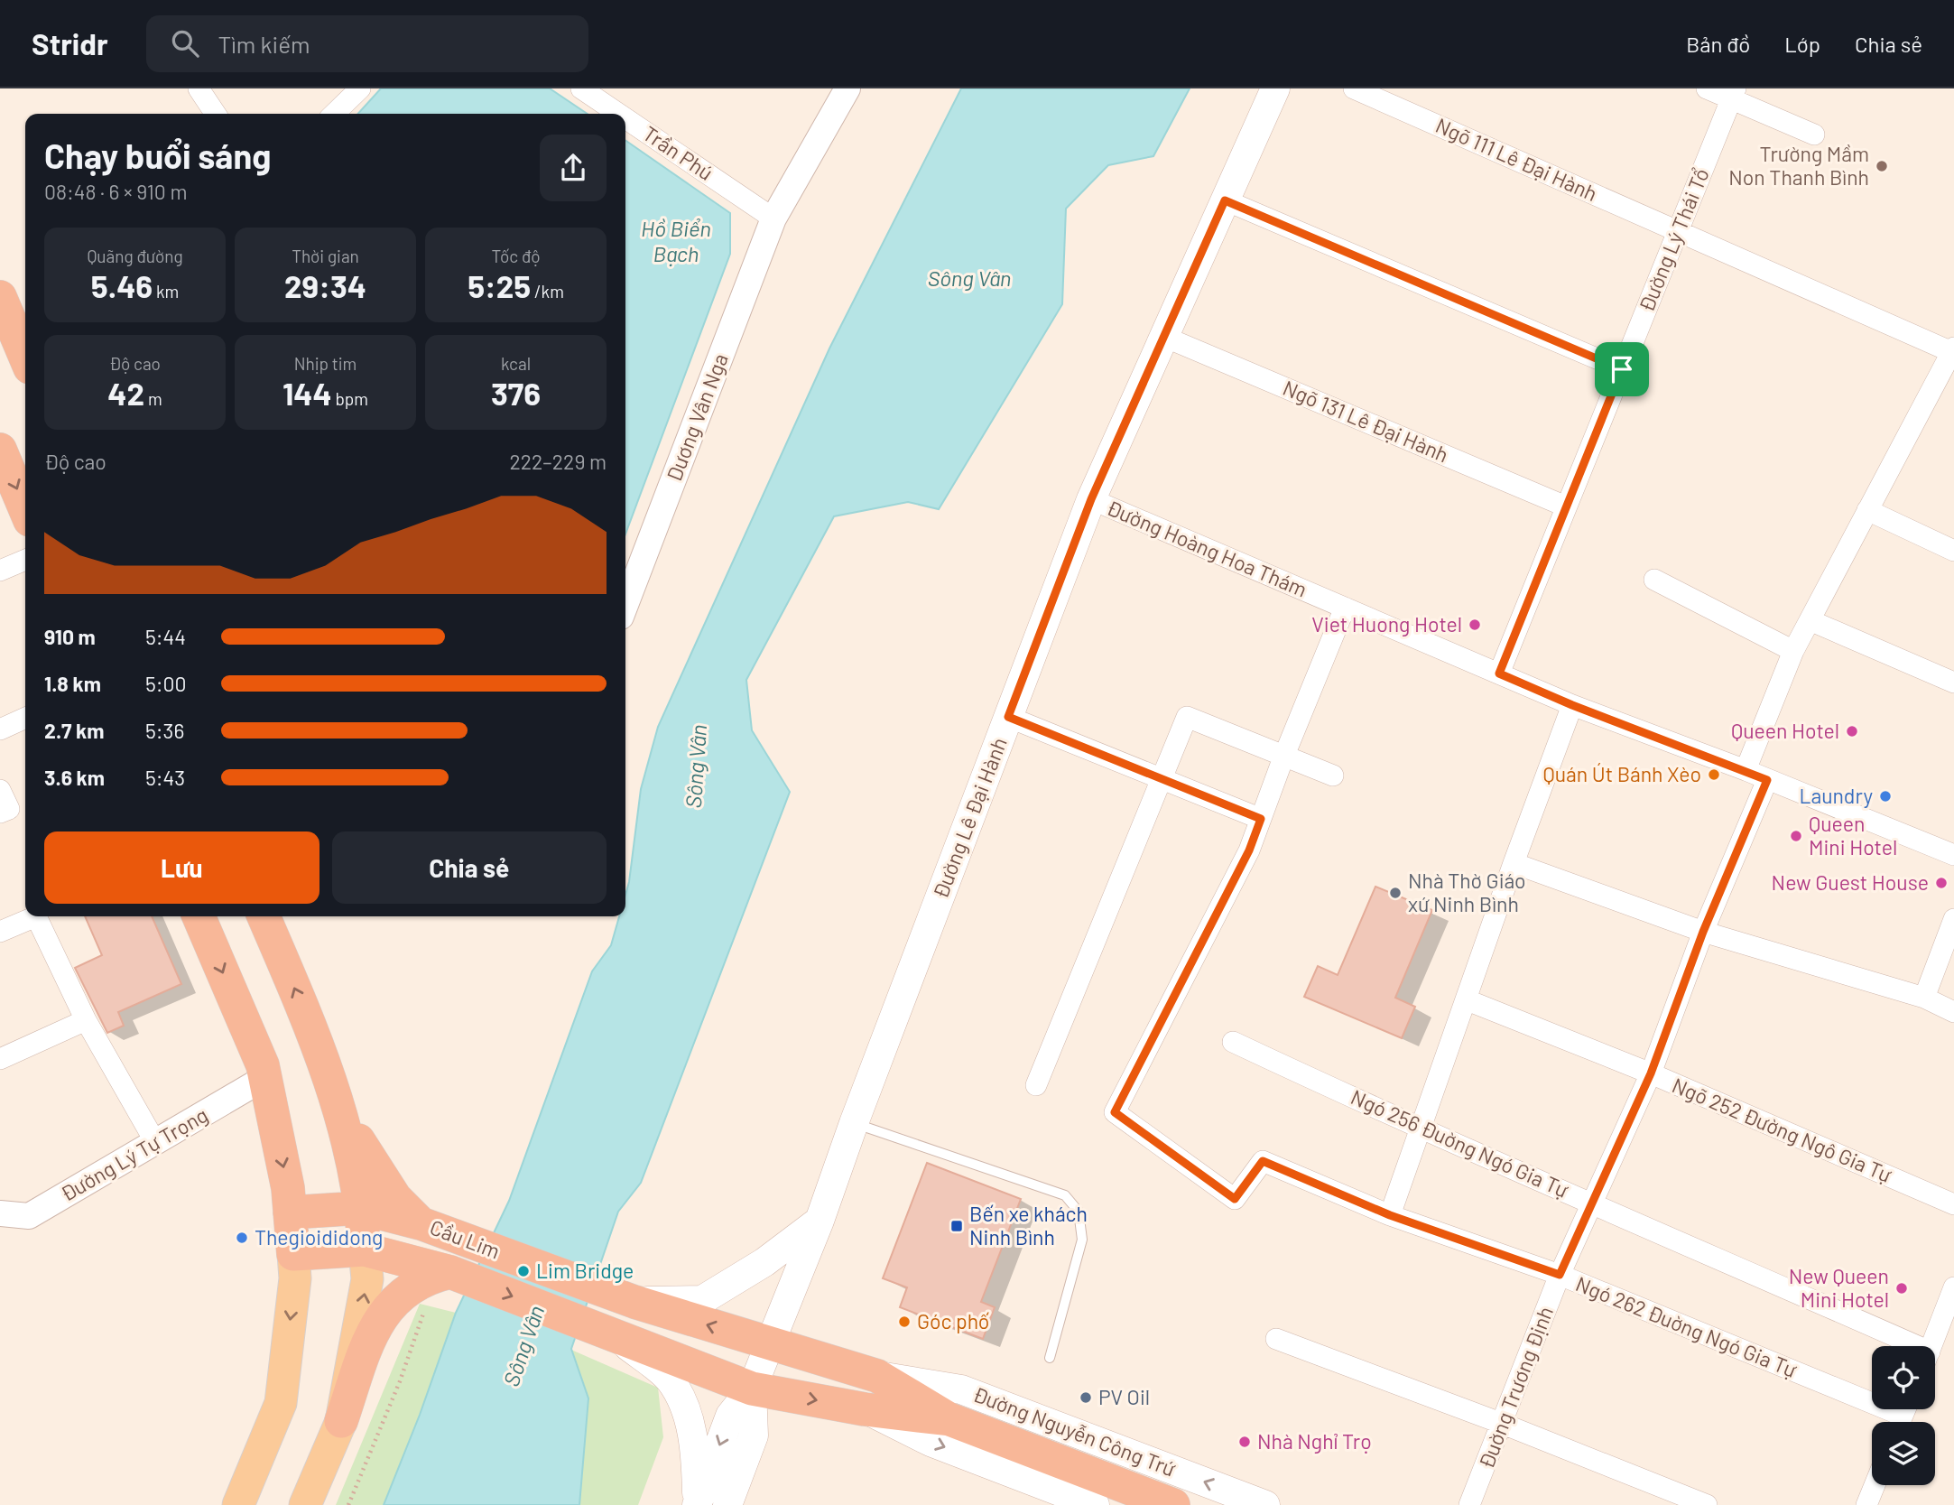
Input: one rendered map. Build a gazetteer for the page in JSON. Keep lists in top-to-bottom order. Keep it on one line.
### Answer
{"streets":{"highway":["Cầu Lim","Đường Nguyễn Công Trứ"],"main road":["Đường Lê Đại Hành"],"street":["Trần Phú","Ngõ 111 Lê Đại Hành","Đường Lý Thái Tổ","Dương Vân Nga","Ngõ 131 Lê Đại Hành","Đường Hoàng Hoa Thám","Ngõ 252 Đường Ngô Gia Tự","Ngó 256 Đuờng Ngó Gia Tự","Đường Lý Tự Trọng","Ngó 262 Đuờng Ngó Gia Tự","Đuờng Trương Định"]},"crossings":[["Trần Phú","Dương Vân Nga"],["Ngõ 111 Lê Đại Hành","Đường Lý Thái Tổ"],["Đường Lý Thái Tổ","Ngõ 131 Lê Đại Hành"],["Đường Lý Thái Tổ","Đường Hoàng Hoa Thám"],["Ngõ 131 Lê Đại Hành","Đường Lê Đại Hành"],["Đường Hoàng Hoa Thám","Đường Lê Đại Hành"],["Đường Hoàng Hoa Thám","Đuờng Trương Định"],["Đường Lê Đại Hành","Đường Nguyễn Công Trứ"],["Ngõ 252 Đường Ngô Gia Tự","Đuờng Trương Định"],["Ngó 256 Đuờng Ngó Gia Tự","Đuờng Trương Định"],["Cầu Lim","Đường Nguyễn Công Trứ"],["Ngó 262 Đuờng Ngó Gia Tự","Đuờng Trương Định"]],"water":["Hồ Biển Bạch","Sông Vân"],"places":{"other":["Trường Mầm Non Thanh Bình","Viet Huong Hotel","Queen Hotel","Quán Út Bánh Xèo","Laundry","Queen Mini Hotel","New Guest House","Nhà Thờ Giáo xứ Ninh Bình","Thegioididong","Lim Bridge","New Queen Mini Hotel","Góc phố","PV Oil","Nhà Nghỉ Trọ"],"transit":["Bến xe khách Ninh Bình"]},"page":{"header":"Stridr","search":"Tìm kiếm","nav":["Bản đồ","Lớp","Chia sẻ"],"heading":["Chạy buổi sáng","08:48 · 6 × 910 m"],"stats":[["Quãng đường","5.46 km"],["Thời gian","29:34"],["Tốc độ","5:25 /km"],["Độ cao","42 m"],["Nhịp tim","144 bpm"],["kcal","376"]],"chart":["Độ cao","222–229 m"],"list":[{"name":"910 m","note":"5:44"},{"name":"1.8 km","note":"5:00"},{"name":"2.7 km","note":"5:36"},{"name":"3.6 km","note":"5:43"}],"buttons":["Lưu","Chia sẻ"]}}
